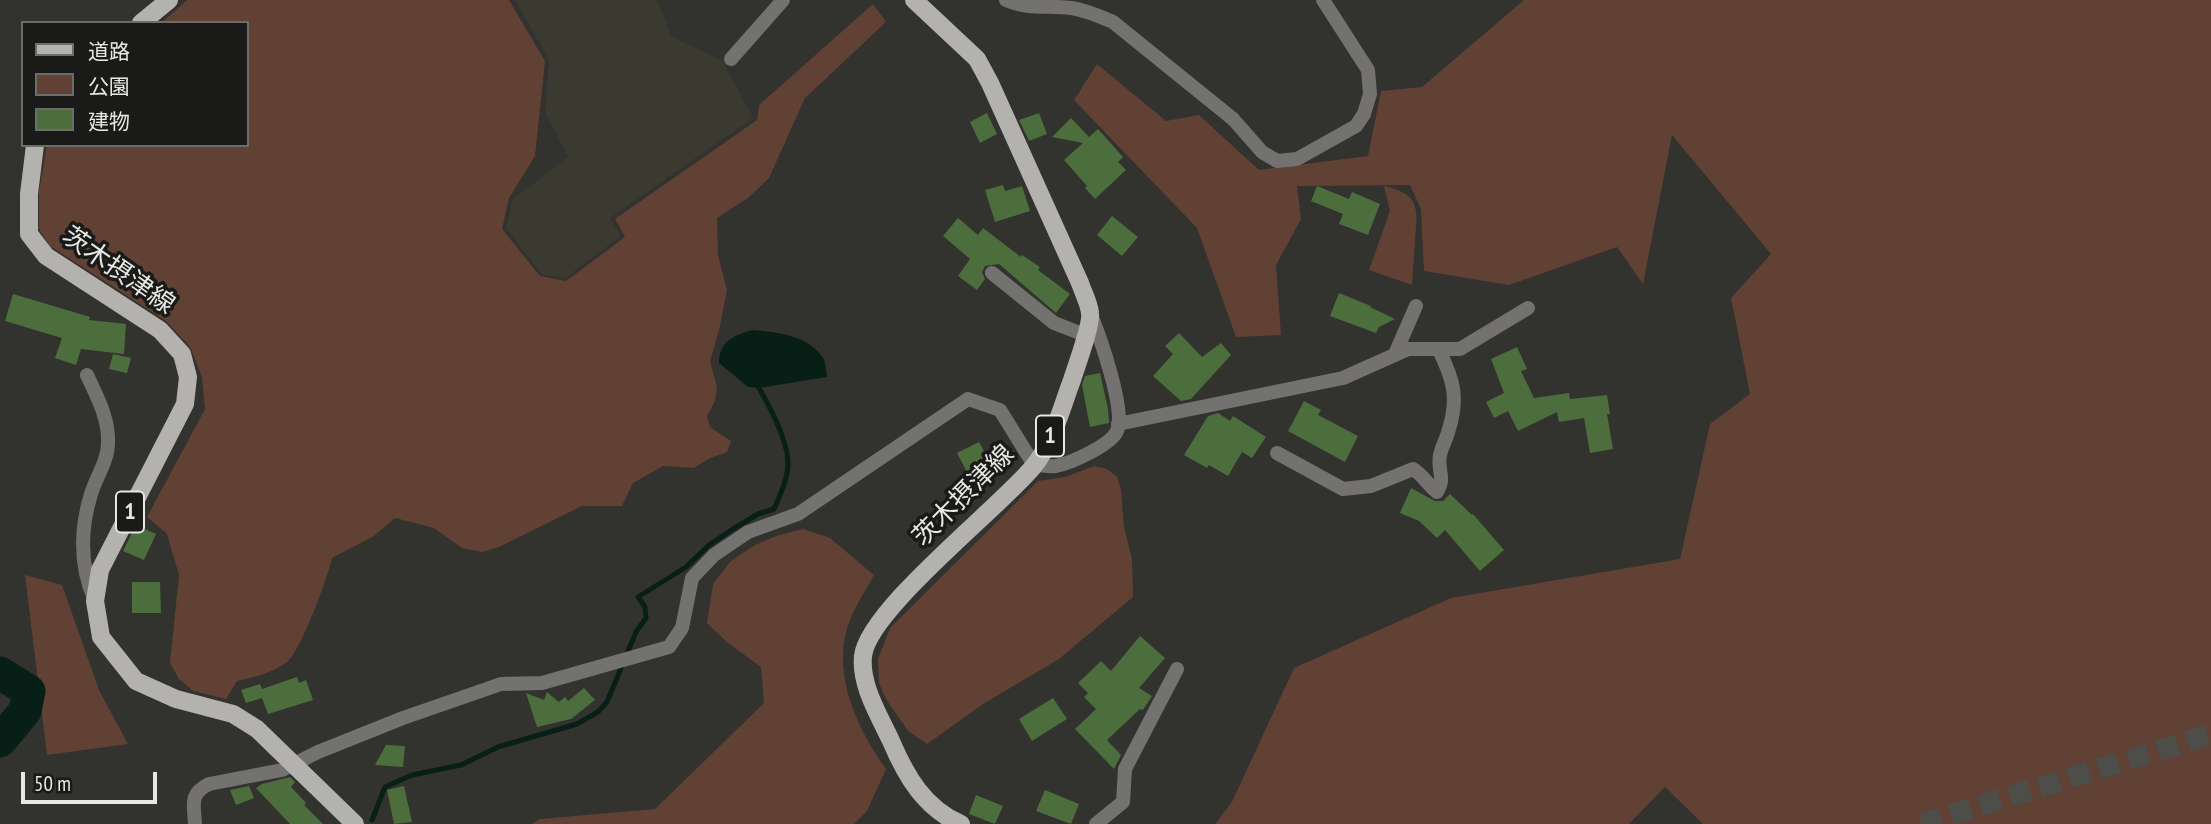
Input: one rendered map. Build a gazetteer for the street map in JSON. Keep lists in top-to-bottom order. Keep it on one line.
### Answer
{"streets":{"main road":["茨木摂津線","1"]},"legend":["道路","公園","建物"],"scale_bar":"50 m"}
